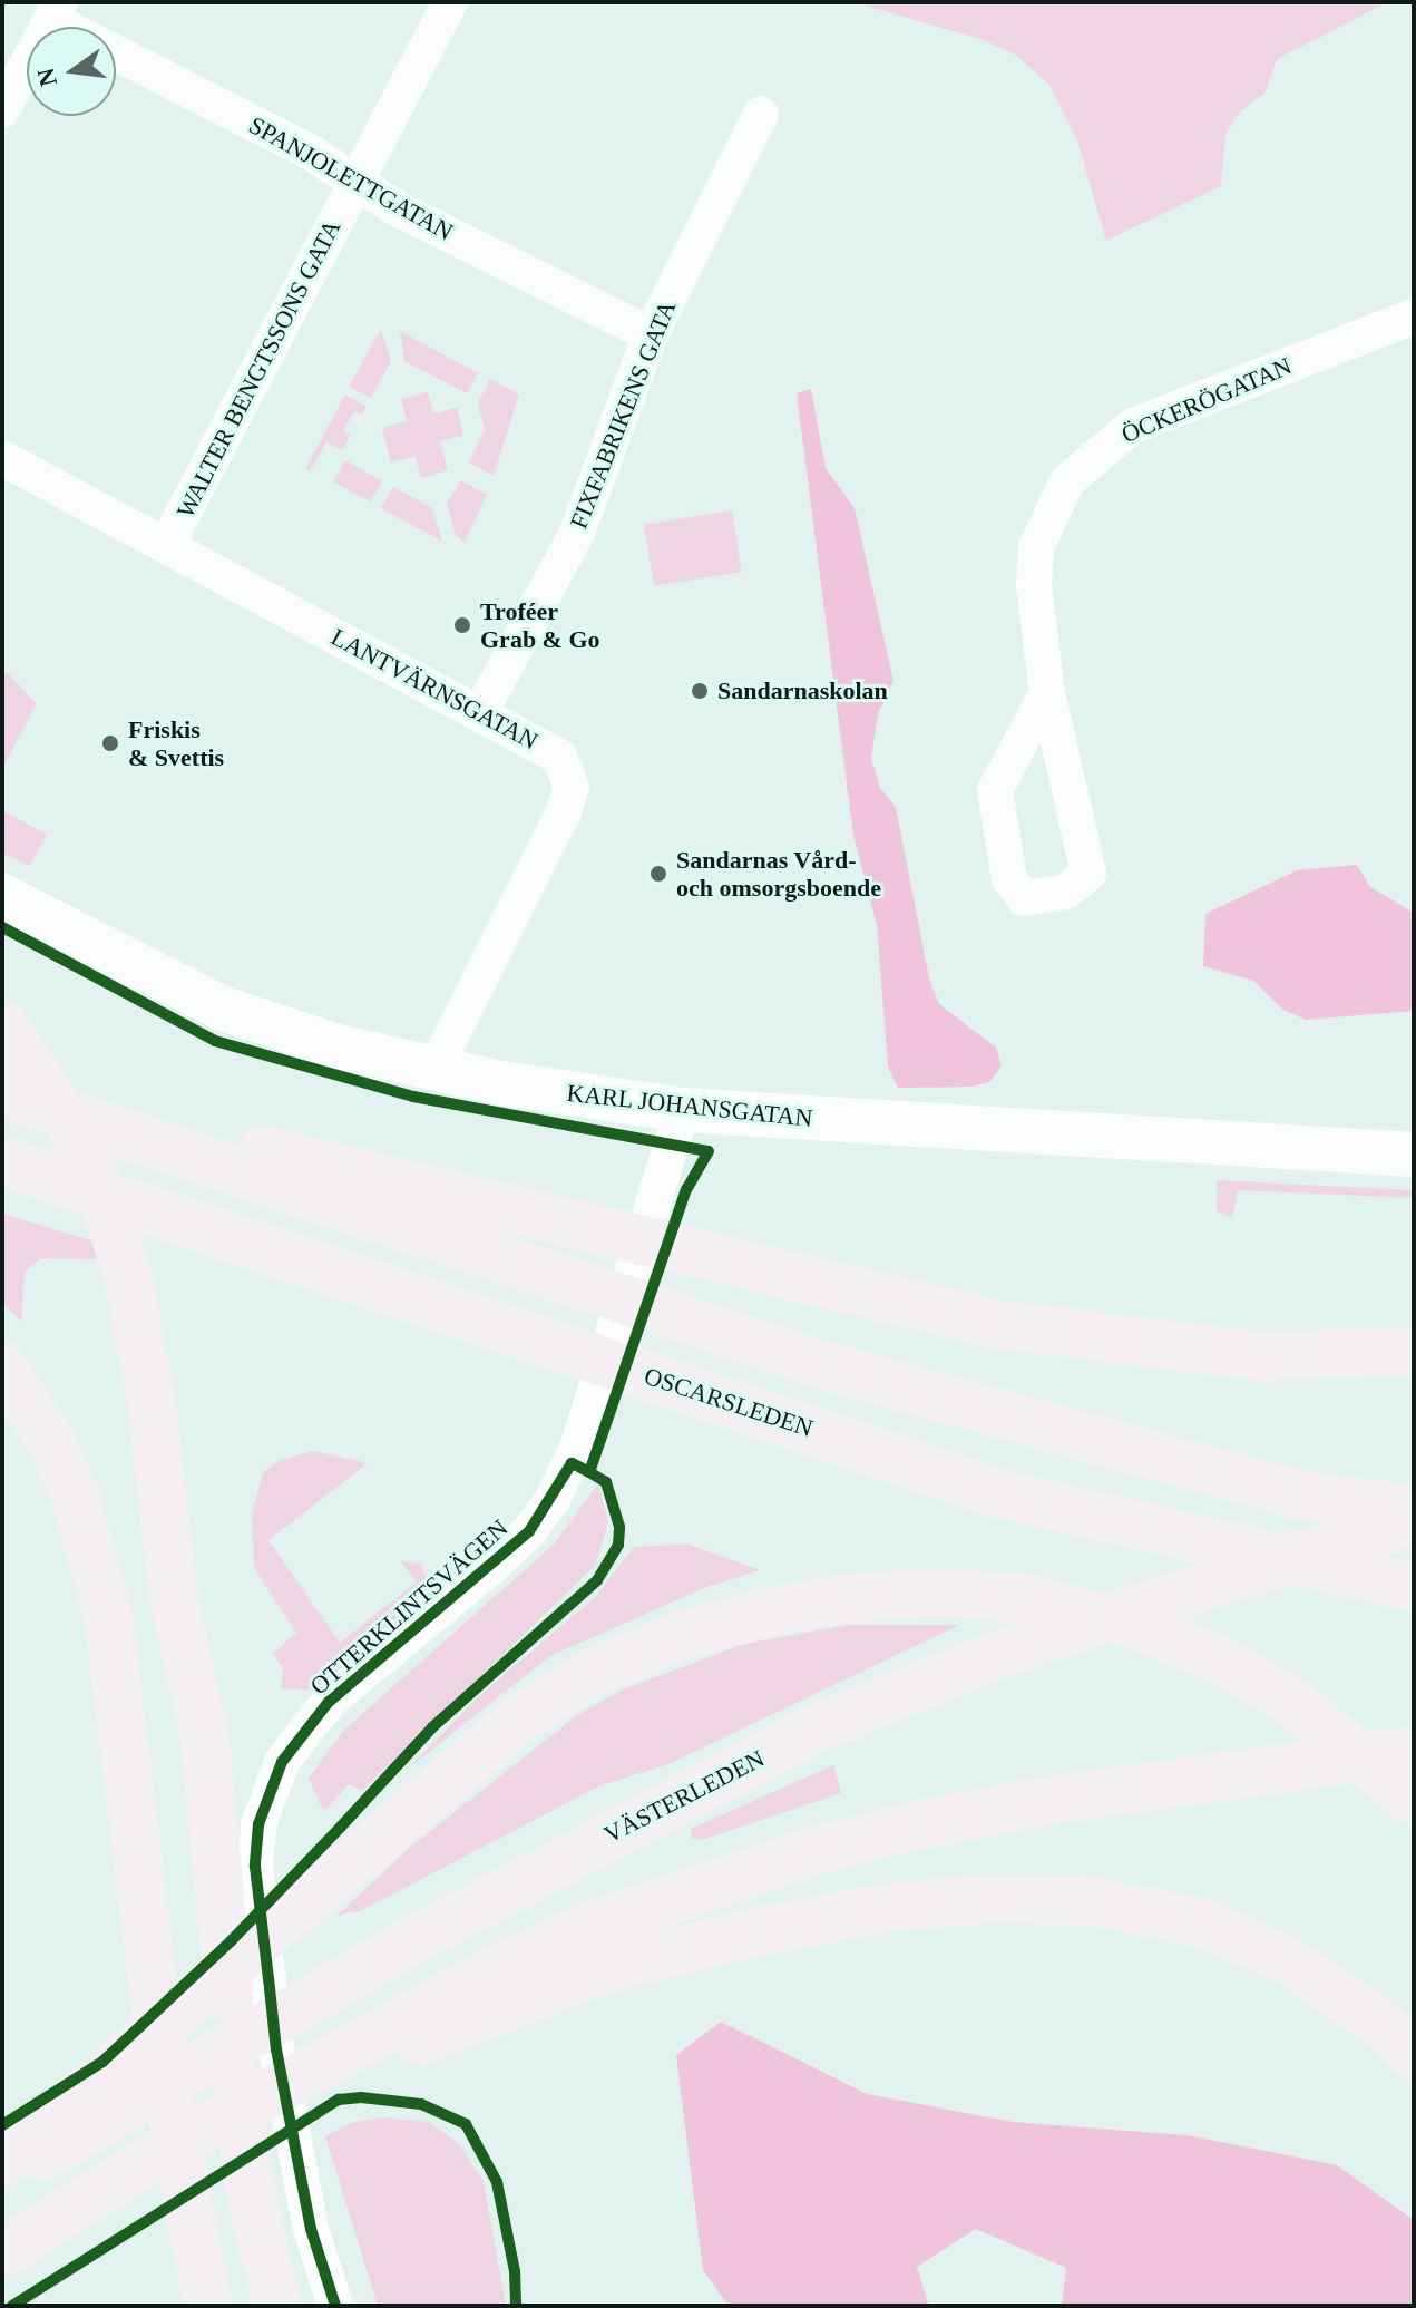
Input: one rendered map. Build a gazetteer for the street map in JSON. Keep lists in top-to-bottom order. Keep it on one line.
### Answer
{"streets":{"highway":["OSCARSLEDEN","VÄSTERLEDEN"],"street":["SPANJOLETTGATAN","WALTER BENGTSSONS GATA","ÖCKERÖGATAN","FIXFABRIKENS GATA","LANTVÄRNSGATAN","KARL JOHANSGATAN","OTTERKLINTSVÄGEN"]},"crossings":[["SPANJOLETTGATAN","WALTER BENGTSSONS GATA"],["SPANJOLETTGATAN","FIXFABRIKENS GATA"],["WALTER BENGTSSONS GATA","LANTVÄRNSGATAN"],["FIXFABRIKENS GATA","LANTVÄRNSGATAN"],["LANTVÄRNSGATAN","KARL JOHANSGATAN"],["KARL JOHANSGATAN","OTTERKLINTSVÄGEN"]],"places":["Troféer Grab & Go","Sandarnaskolan","Friskis & Svettis","Sandarnas Vård- och omsorgsboende"],"north":"left"}
